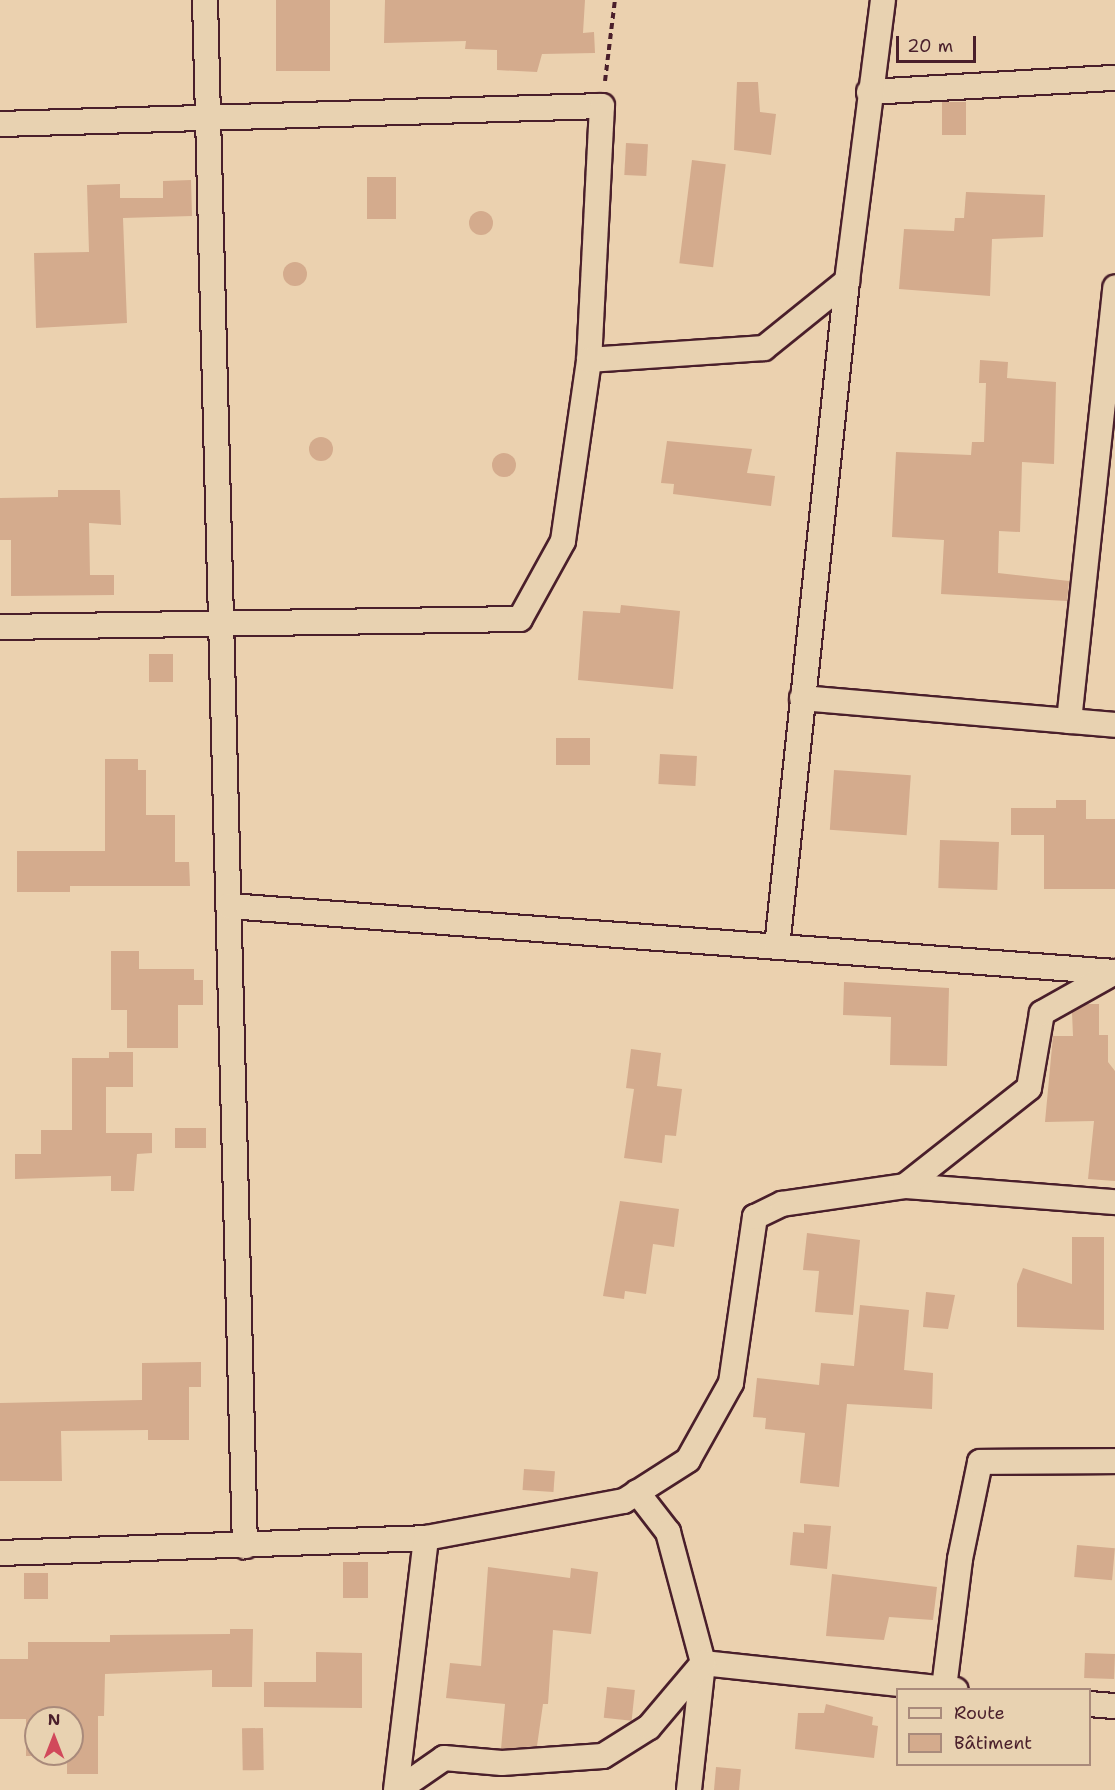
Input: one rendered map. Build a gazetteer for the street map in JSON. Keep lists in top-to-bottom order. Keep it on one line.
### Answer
{"legend":["Route","Bâtiment"],"scale_bar":"20 m","north":"top"}
